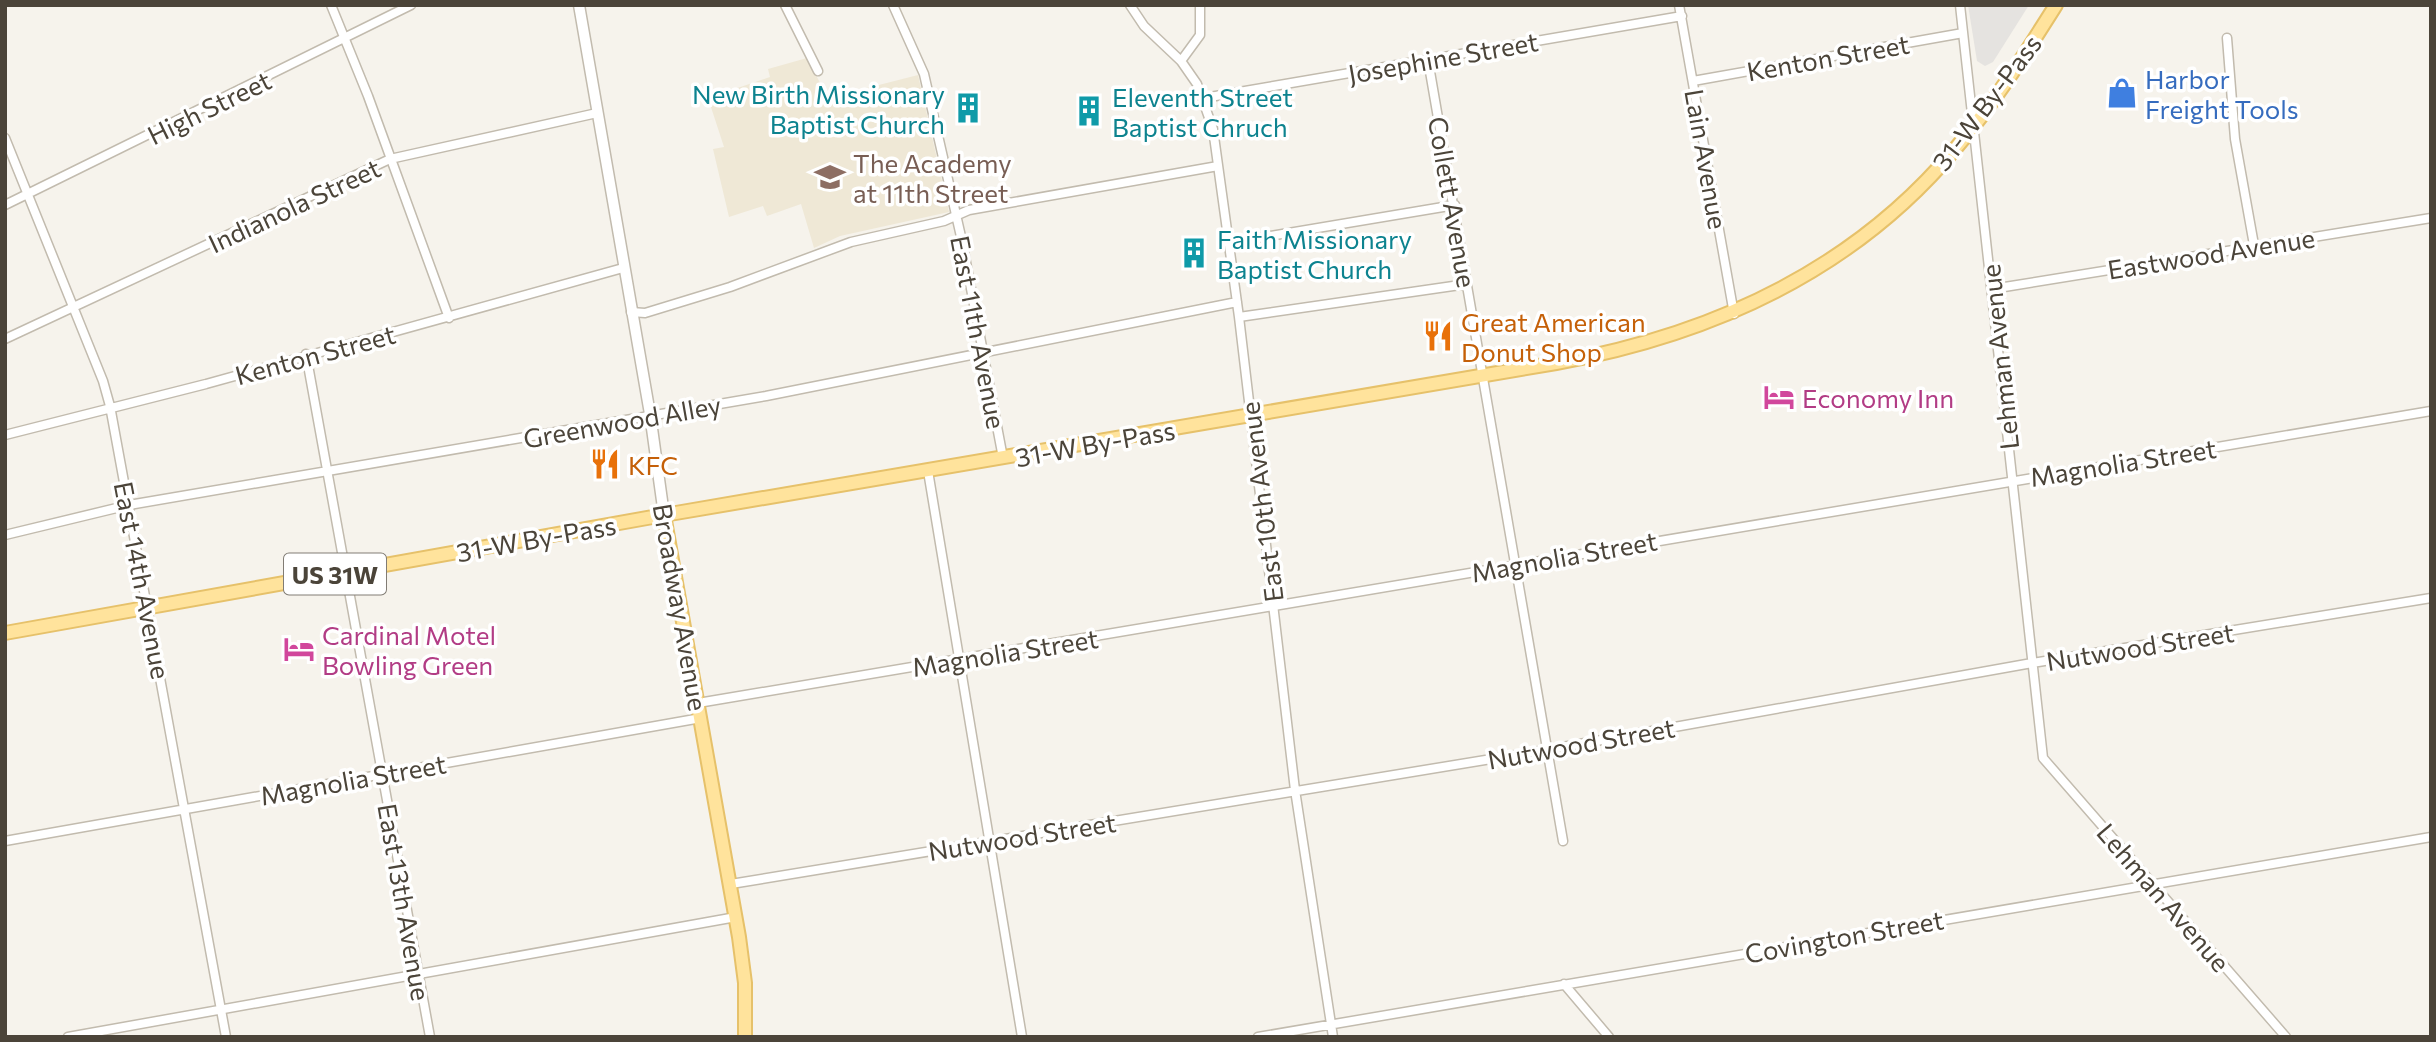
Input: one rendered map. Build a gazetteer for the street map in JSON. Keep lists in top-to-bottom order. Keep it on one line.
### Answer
{"streets":{"main road":["31-W By-Pass","US 31W","Broadway Avenue"],"street":["Josephine Street","Kenton Street","High Street","Lain Avenue","Collett Avenue","Indianola Street","Eastwood Avenue","East 11th Avenue","Lehman Avenue","Greenwood Alley","Magnolia Street","East 10th Avenue","East 14th Avenue","Nutwood Street","East 13th Avenue","Covington Street"]},"crossings":[["Josephine Street","Lain Avenue"],["Josephine Street","Collett Avenue"],["Josephine Street","East 10th Avenue"],["Kenton Street","Lain Avenue"],["Kenton Street","Lehman Avenue"],["Kenton Street","East 14th Avenue"],["Kenton Street","Broadway Avenue"],["Kenton Street","East 13th Avenue"],["31-W By-Pass","Lain Avenue"],["31-W By-Pass","Collett Avenue"],["31-W By-Pass","East 11th Avenue"],["31-W By-Pass","Lehman Avenue"],["31-W By-Pass","East 10th Avenue"],["31-W By-Pass","East 14th Avenue"],["31-W By-Pass","Broadway Avenue"],["31-W By-Pass","East 13th Avenue"],["High Street","East 14th Avenue"],["Collett Avenue","Magnolia Street"],["Collett Avenue","Nutwood Street"],["Indianola Street","East 14th Avenue"],["Indianola Street","Broadway Avenue"],["Eastwood Avenue","Lehman Avenue"],["East 11th Avenue","Greenwood Alley"],["Lehman Avenue","Magnolia Street"],["Lehman Avenue","Nutwood Street"],["Lehman Avenue","Covington Street"],["Greenwood Alley","East 10th Avenue"],["Greenwood Alley","East 14th Avenue"],["Greenwood Alley","Broadway Avenue"],["Greenwood Alley","East 13th Avenue"],["Magnolia Street","East 10th Avenue"],["Magnolia Street","East 14th Avenue"],["Magnolia Street","Broadway Avenue"],["Magnolia Street","East 13th Avenue"],["East 10th Avenue","Nutwood Street"],["East 10th Avenue","Covington Street"],["Broadway Avenue","Nutwood Street"]],"places":{"shop":["Harbor Freight Tools"],"building":["New Birth Missionary Baptist Church","Eleventh Street Baptist Chruch","Faith Missionary Baptist Church"],"school or university":["The Academy at 11th Street"],"restaurant":["Great American Donut Shop","KFC"],"hotel":["Economy Inn","Cardinal Motel Bowling Green"]}}
